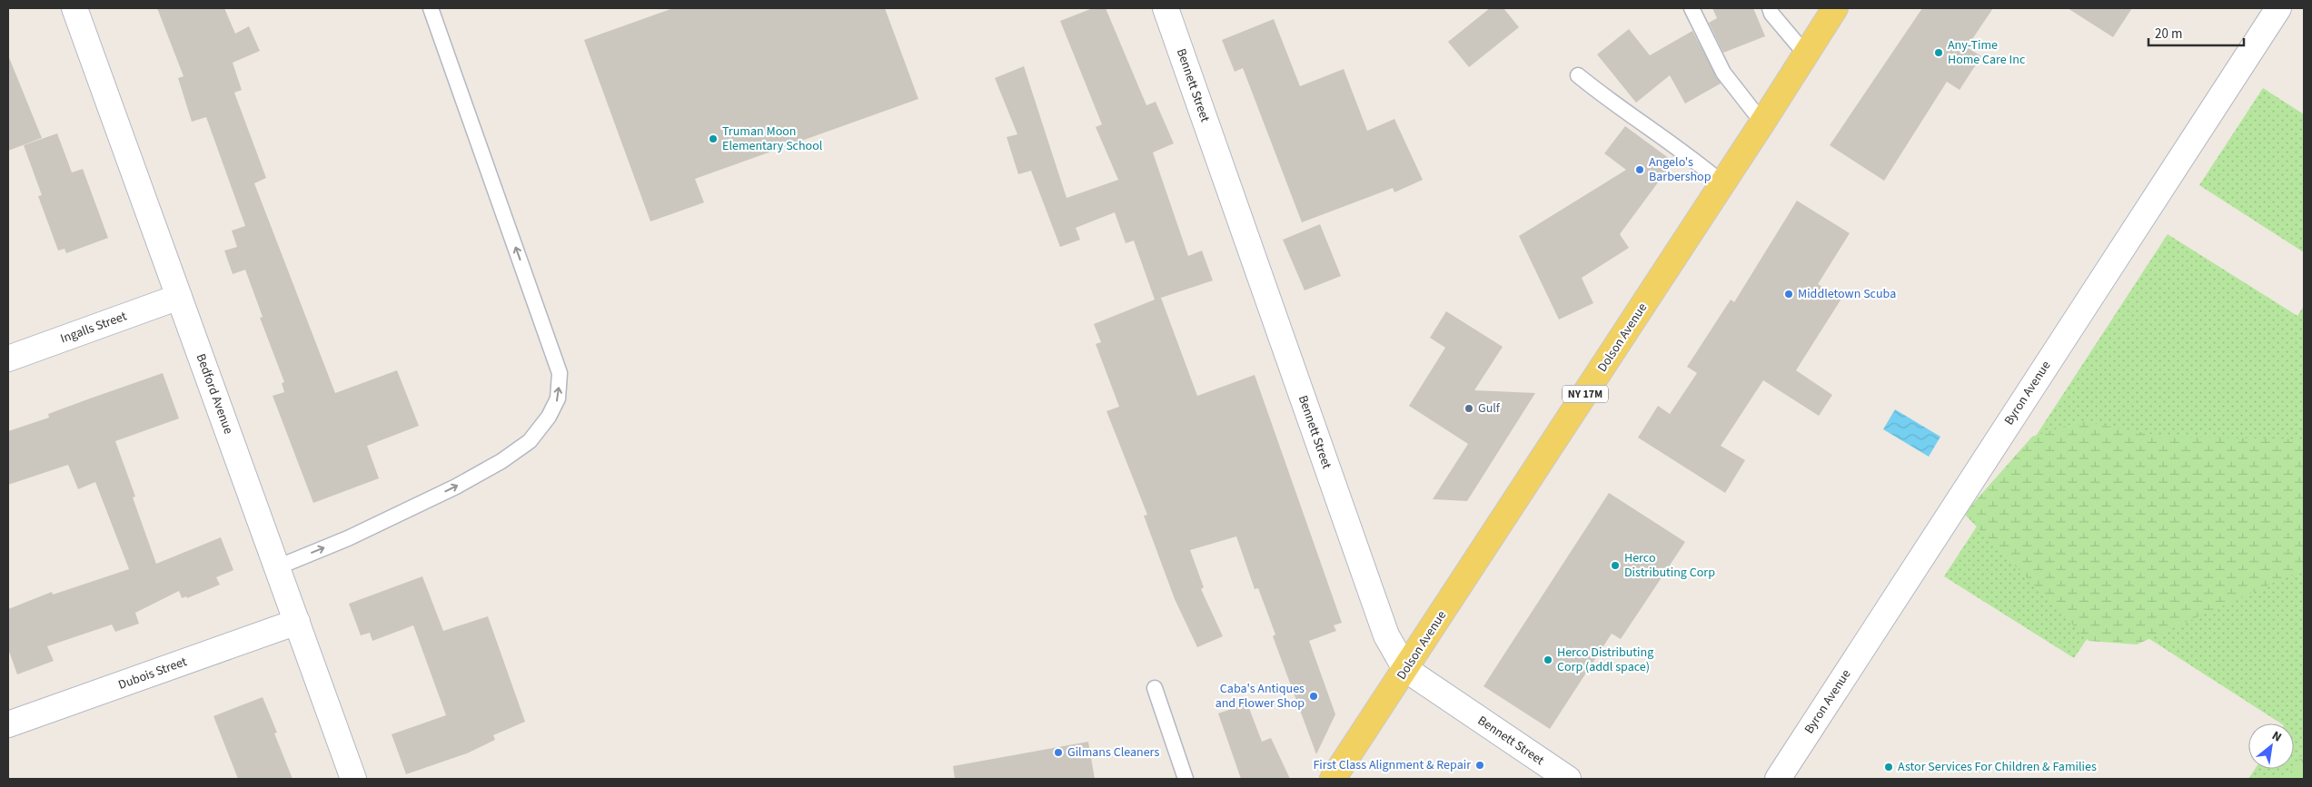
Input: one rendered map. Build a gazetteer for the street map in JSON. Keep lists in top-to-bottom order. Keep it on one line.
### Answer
{"streets":{"main road":["Dolson Avenue","NY 17M"],"street":["Bennett Street","Ingalls Street","Byron Avenue","Bedford Avenue","Dubois Street"]},"crossings":[["Bennett Street","Dolson Avenue"],["Ingalls Street","Bedford Avenue"],["Bedford Avenue","Dubois Street"]],"places":["Any-Time Home Care Inc","Truman Moon Elementary School","Angelo's Barbershop","Middletown Scuba","Gulf","Herco Distributing Corp","Herco Distributing Corp (addl space)","Caba's Antiques and Flower Shop","Gilmans Cleaners","First Class Alignment & Repair","Astor Services For Children & Families"],"scale_bar":"20 m","north":"top right"}
